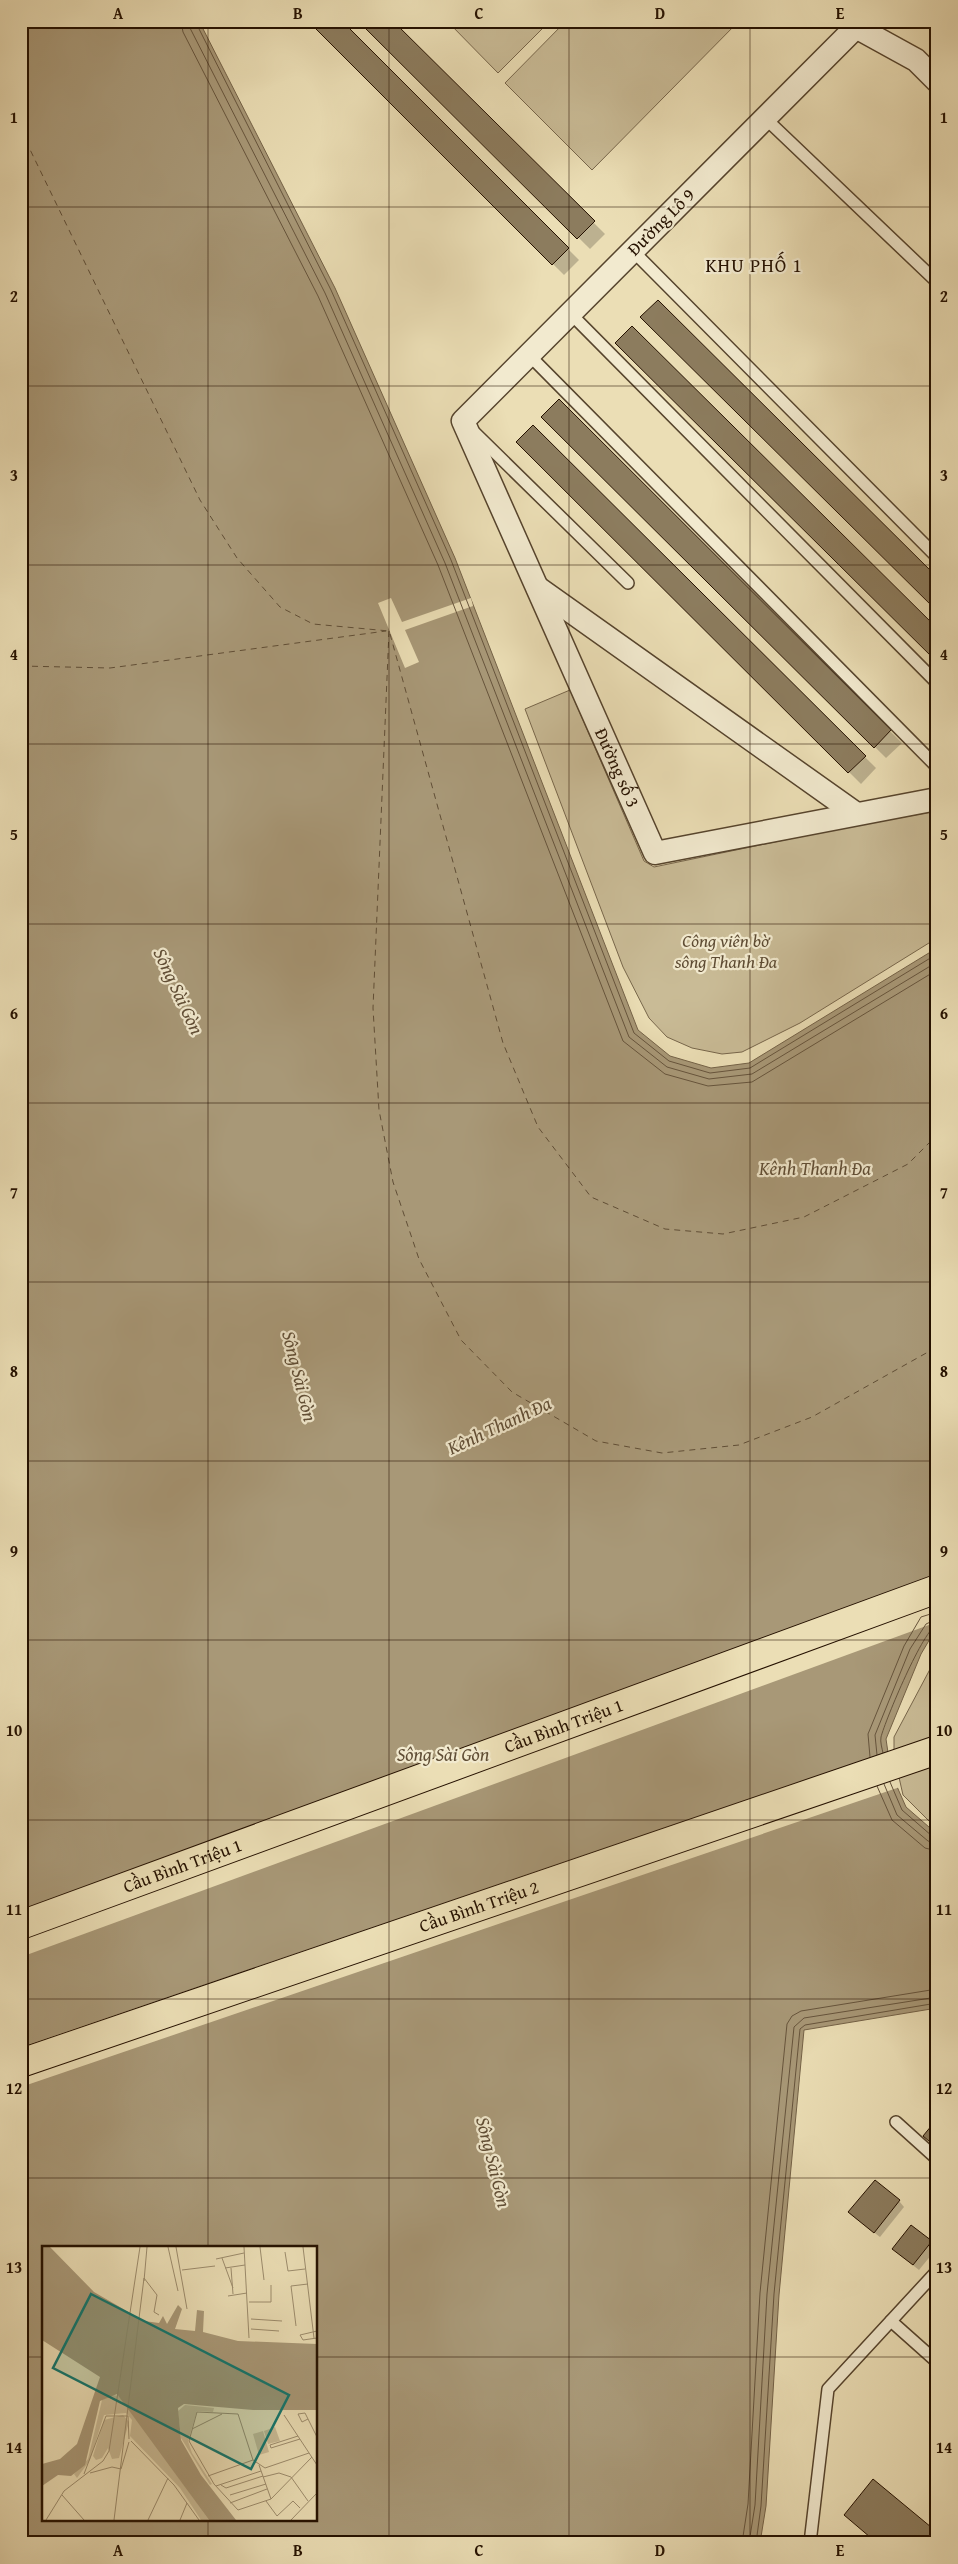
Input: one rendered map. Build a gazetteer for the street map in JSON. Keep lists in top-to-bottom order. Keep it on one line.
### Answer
{"streets":{"main road":["Cầu Bình Triệu 1","Cầu Bình Triệu 2"],"street":["Đường Lô 9","Đường số 3"]},"crossings":[["Đường Lô 9","Đường số 3"]],"districts":["KHU PHỐ 1"],"water":["Sông Sài Gòn","Kênh Thanh Đa"],"parks":["Công viên bờ sông Thanh Đa"],"grid":{"columns":["A","B","C","D","E"],"rows":["1","2","3","4","5","6","7","8","9","10","11","12","13","14"]}}
